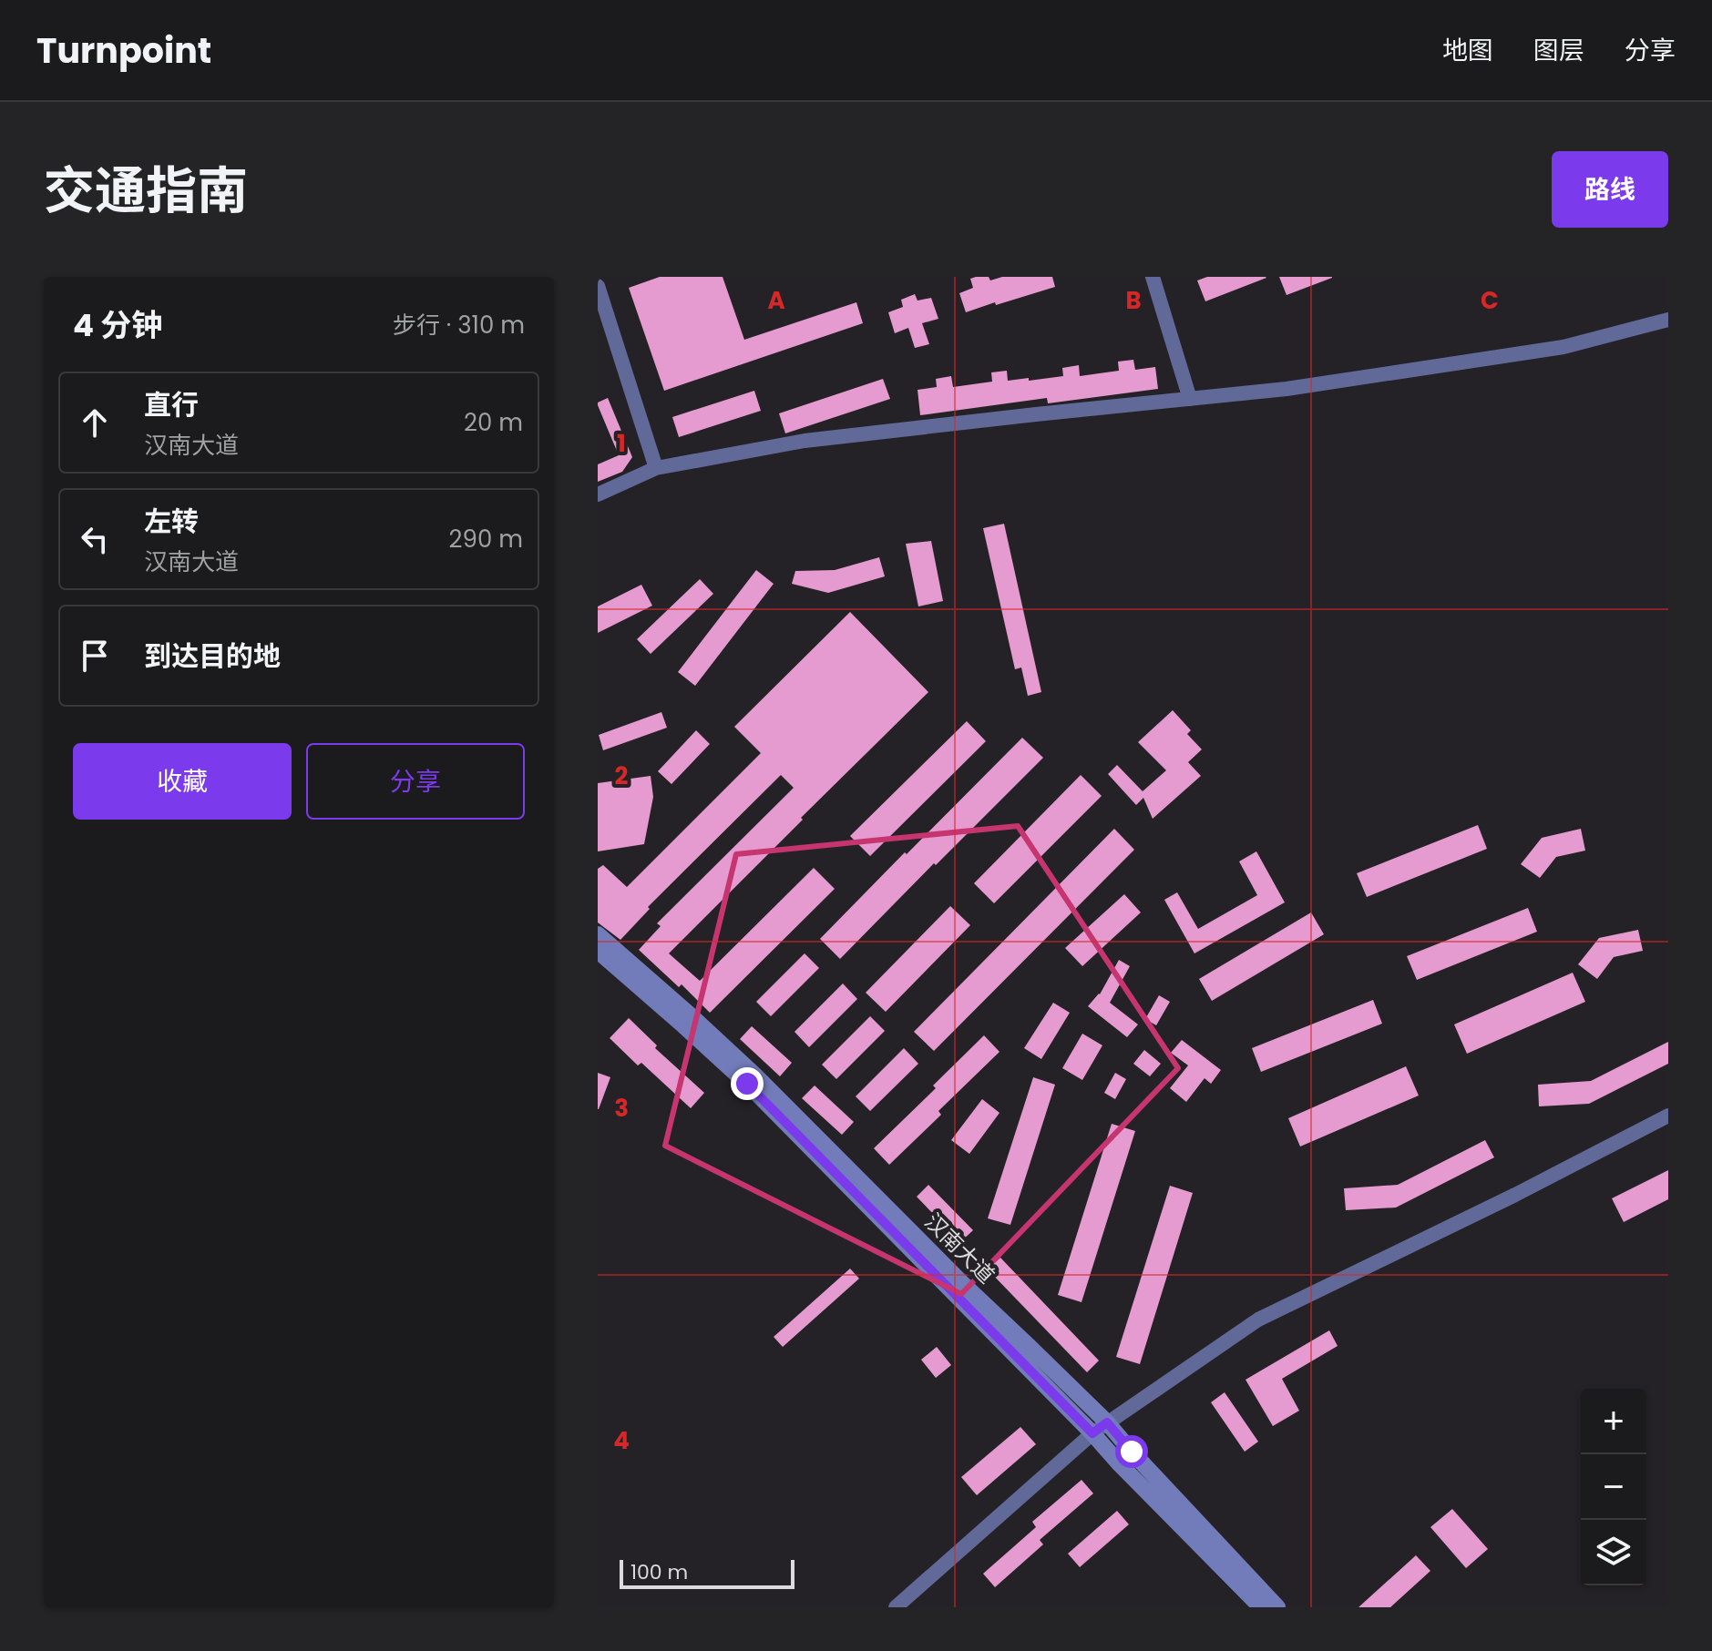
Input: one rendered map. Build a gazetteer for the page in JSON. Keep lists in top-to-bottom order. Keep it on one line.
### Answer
{"streets":{"main road":["汉南大道"]},"scale_bar":"100 m","page":{"header":"Turnpoint","nav":["地图","图层","分享"],"title":"交通指南","buttons":["路线",["收藏","分享"]],"heading":["4 分钟","步行 · 310 m"],"list":[["直行","汉南大道","20 m"],["左转","汉南大道","290 m"],"到达目的地"],"map_buttons":["+","−"],"scale":"100 m"},"grid":{"columns":["A","B","C"],"rows":["1","2","3","4"]}}
